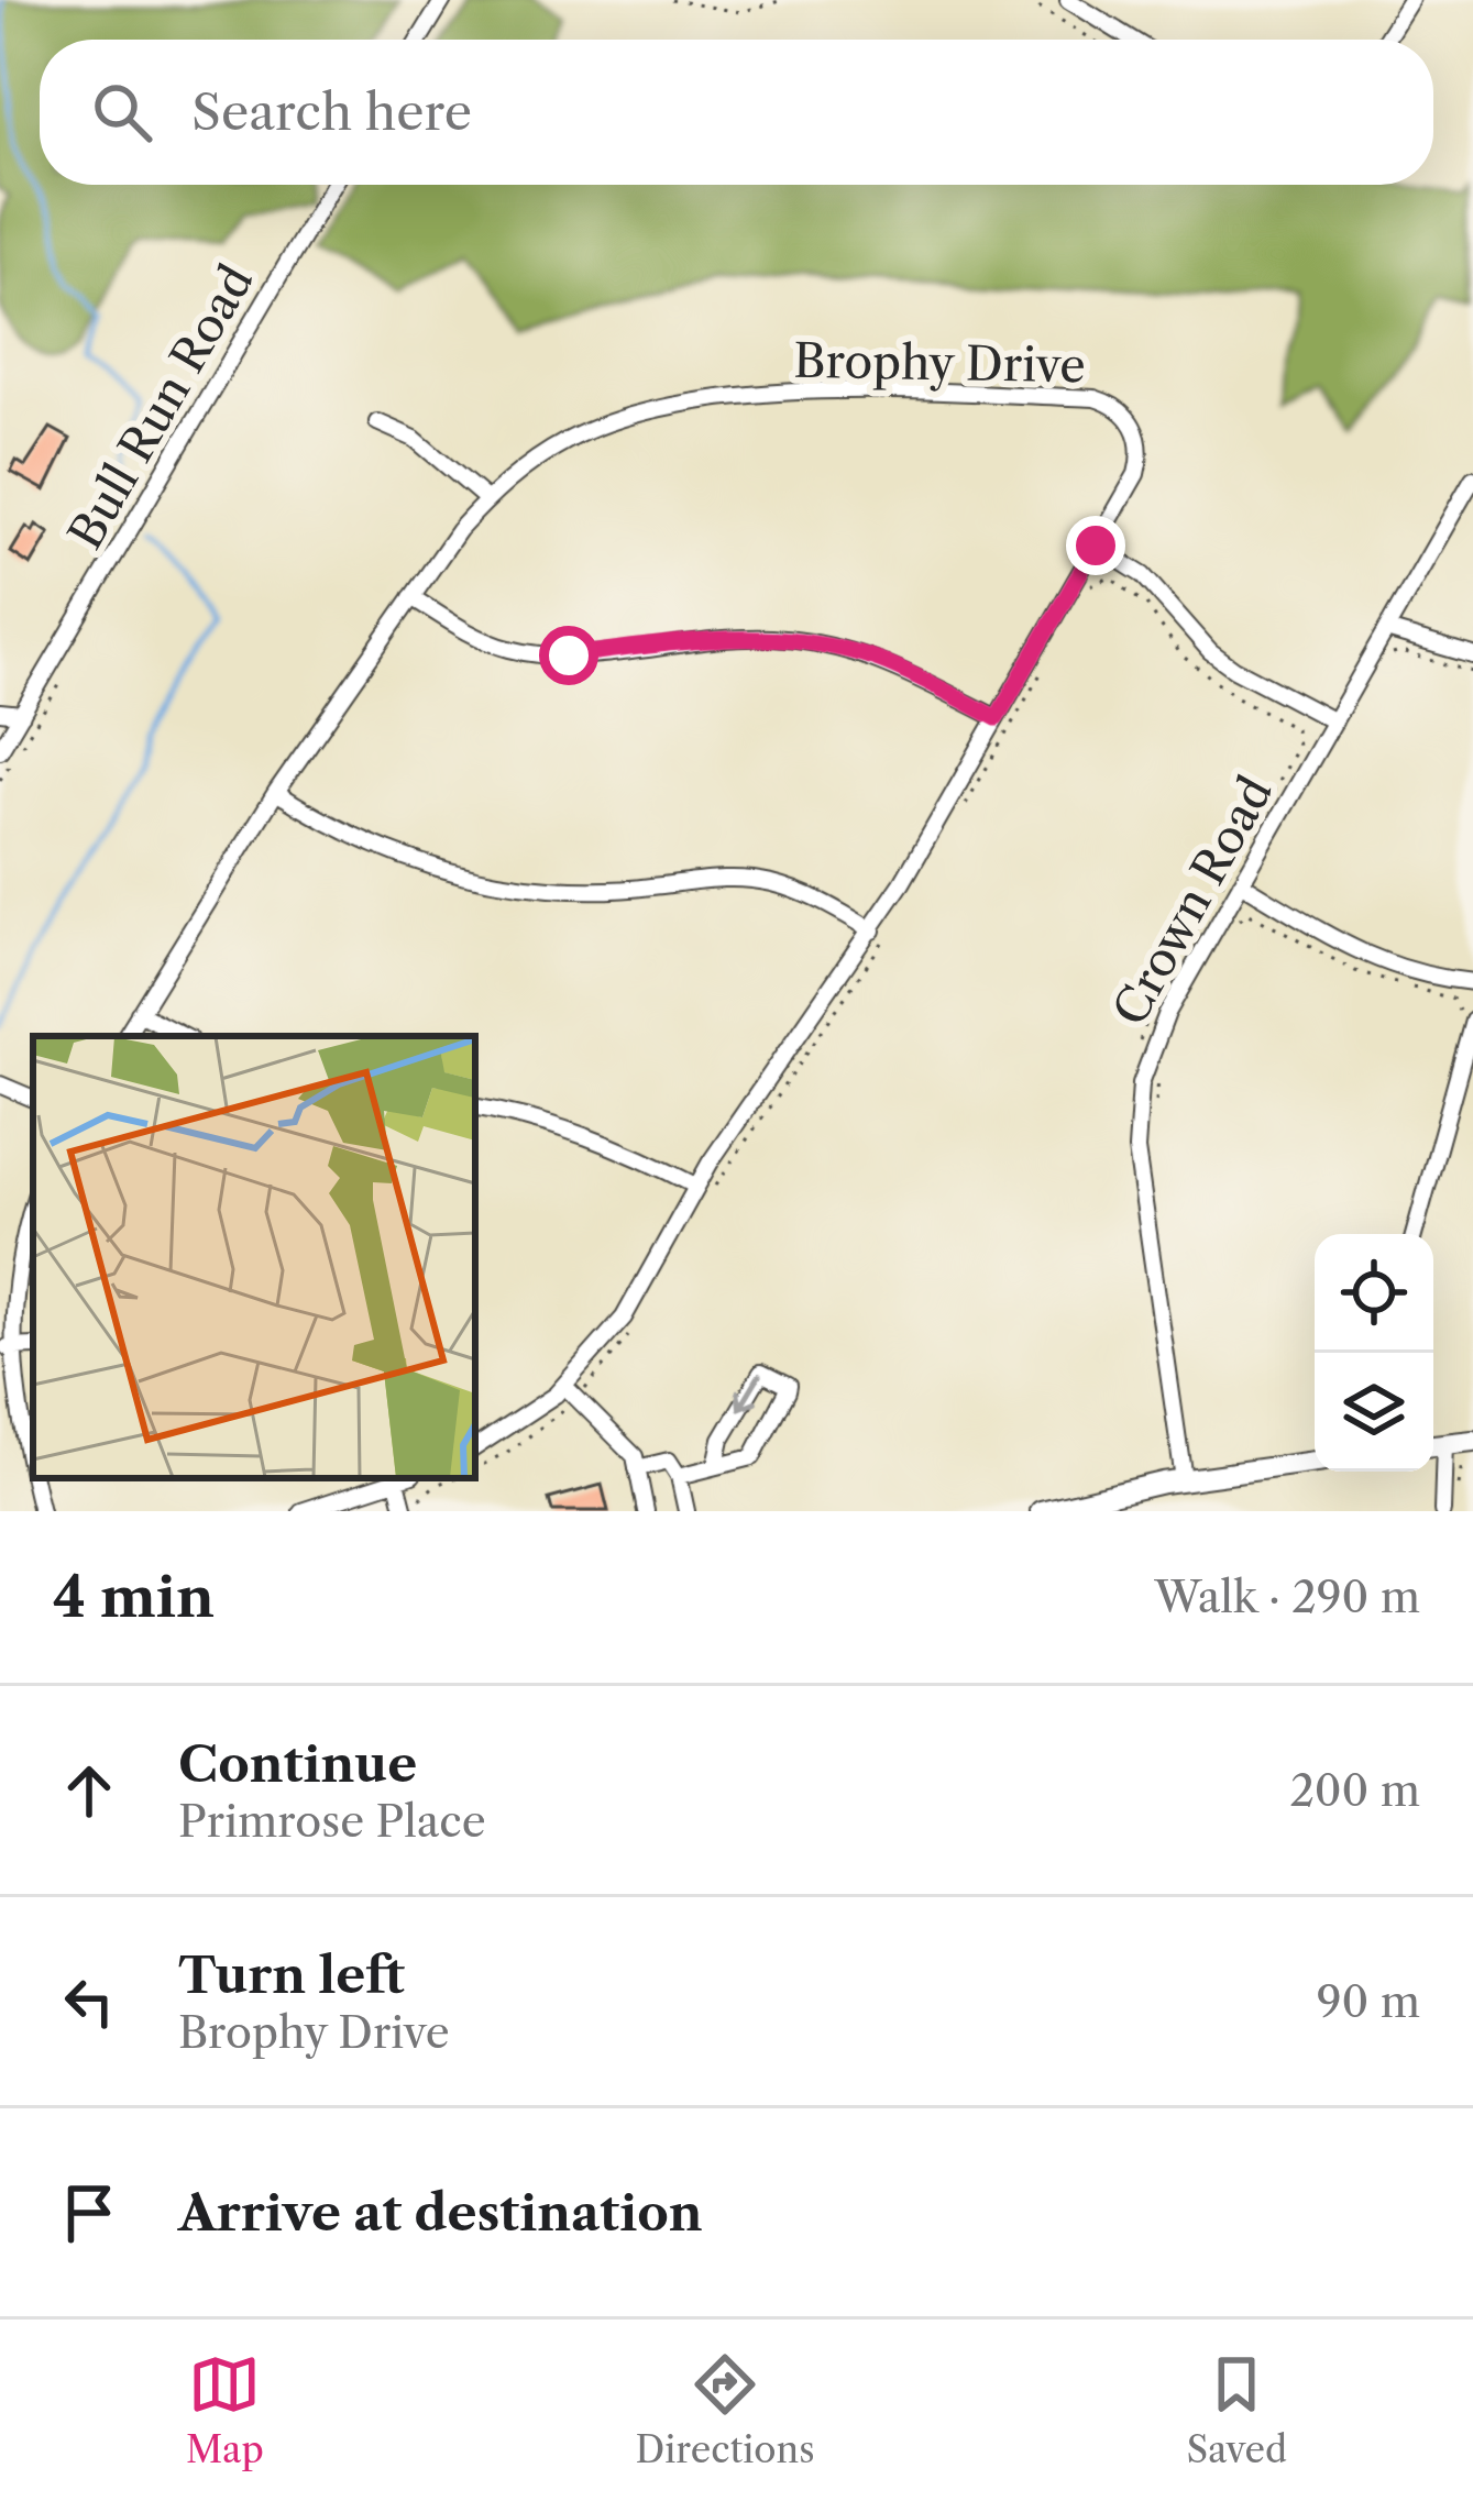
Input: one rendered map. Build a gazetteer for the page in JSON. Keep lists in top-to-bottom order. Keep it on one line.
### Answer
{"streets":{"street":["Brophy Drive","Bull Run Road","Crown Road"]},"page":{"search":"Search here","heading":["4 min","Walk · 290 m"],"list":[["Continue","Primrose Place","200 m"],["Turn left","Brophy Drive","90 m"],"Arrive at destination"],"nav":["Map","Directions","Saved"]}}
